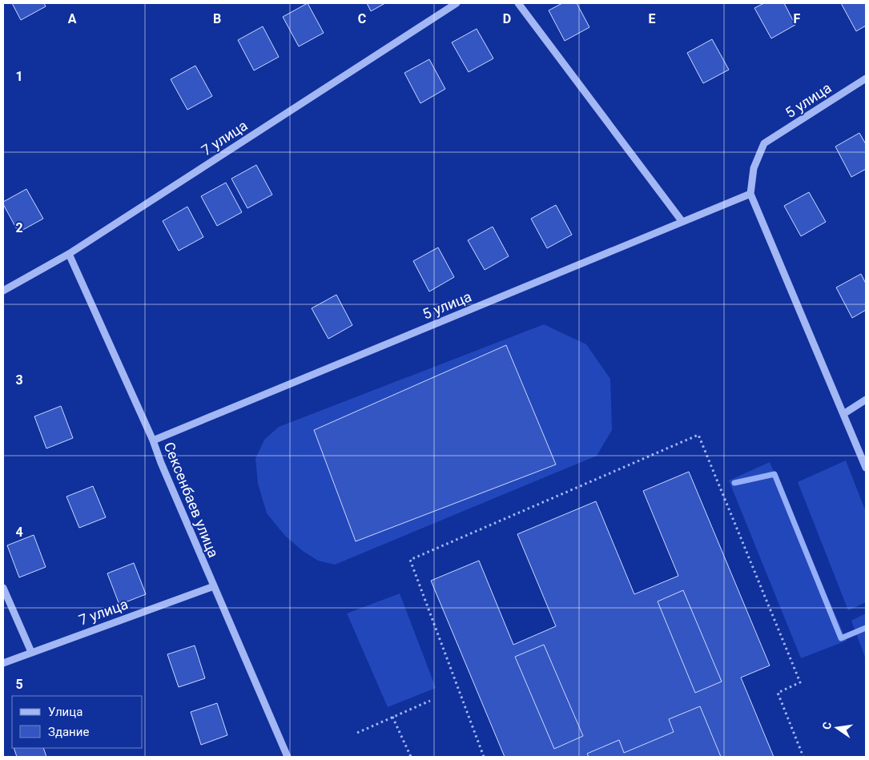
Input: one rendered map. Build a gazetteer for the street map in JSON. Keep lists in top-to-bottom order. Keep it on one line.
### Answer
{"streets":{"street":["5 улица","7 улица","Сексенбаев улица"]},"crossings":[["5 улица","Сексенбаев улица"],["7 улица","Сексенбаев улица"]],"legend":["Улица","Здание"],"north":"left","grid":{"columns":["A","B","C","D","E","F"],"rows":["1","2","3","4","5"]}}
